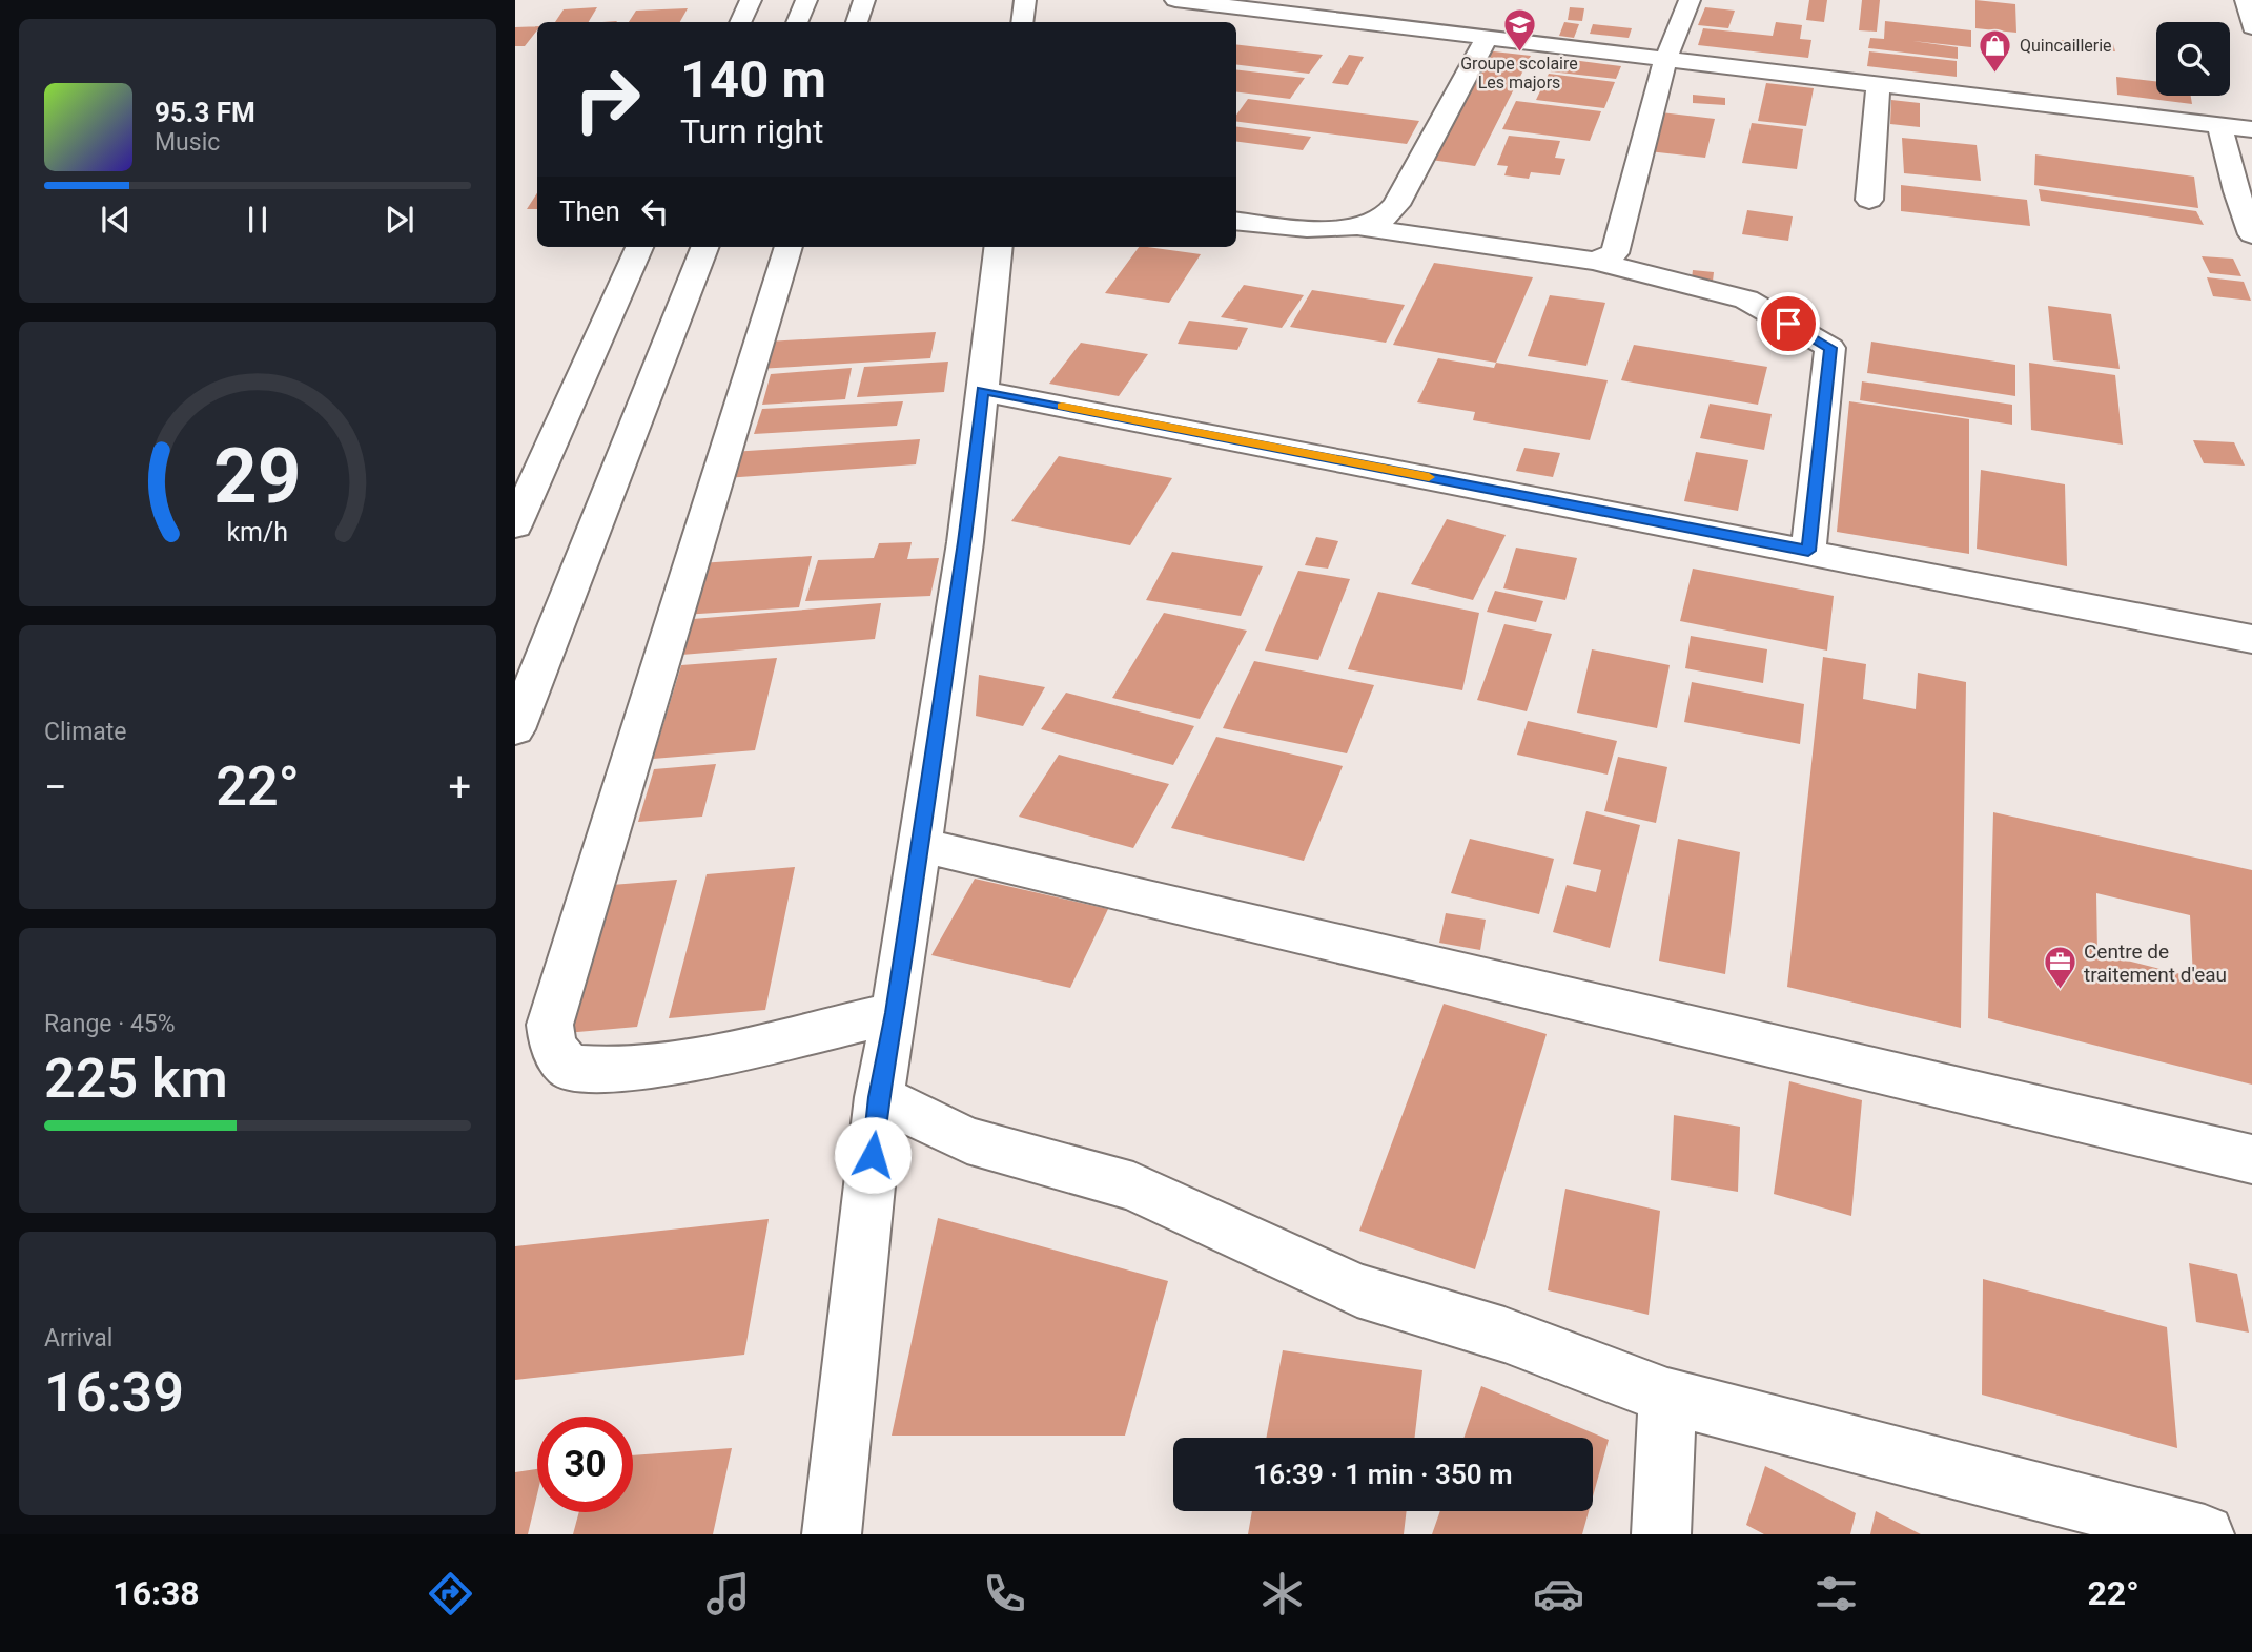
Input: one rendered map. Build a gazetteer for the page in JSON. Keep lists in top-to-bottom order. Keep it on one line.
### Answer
{"places":{"school or university":["Groupe scolaire Les majors"],"shop":["Quincaillerie"],"office":["Centre de traitement d'eau"]},"page":{"turn":["140 m","Turn right"],"song":["95.3 FM","Music"],"then":"Then","tile":["Climate",["Range · 45%","225 km"],["Arrival","16:39"]],"heat":["−","22°","+"],"limit":"30","trip":"16:39 · 1 min · 350 m","tabs":["16:38","22°"],"gauge":["29","km/h"]}}
